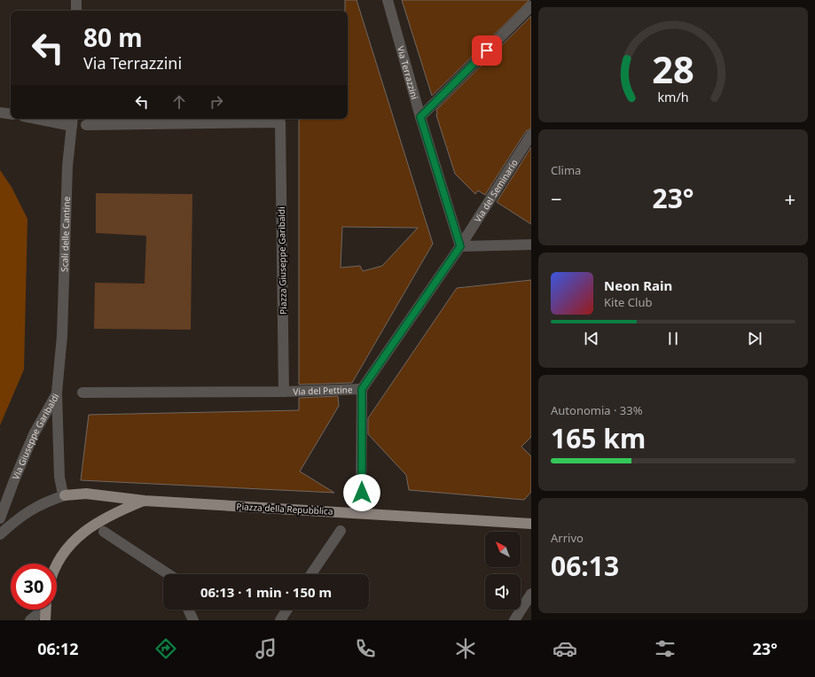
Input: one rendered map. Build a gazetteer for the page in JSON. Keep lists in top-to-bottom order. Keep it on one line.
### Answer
{"streets":{"main road":["Piazza della Repubblica"],"street":["Via Terrazzini","Via del Seminario","Scali delle Cantine","Piazza Giuseppe Garibaldi","Via del Pettine","Via Giuseppe Garibaldi"]},"crossings":[["Via Terrazzini","Via del Seminario"],["Via del Seminario","Via del Pettine"],["Scali delle Cantine","Via Giuseppe Garibaldi"],["Piazza Giuseppe Garibaldi","Via del Pettine"],["Via Giuseppe Garibaldi","Piazza della Repubblica"]],"north":"top left","page":{"turn":["80 m","Via Terrazzini"],"tile":["Clima",["Autonomia · 33%","165 km"],["Arrivo","06:13"]],"heat":["−","23°","+"],"song":["Neon Rain","Kite Club"],"limit":"30","trip":"06:13 · 1 min · 150 m","tabs":["06:12","23°"],"gauge":["28","km/h"]}}
